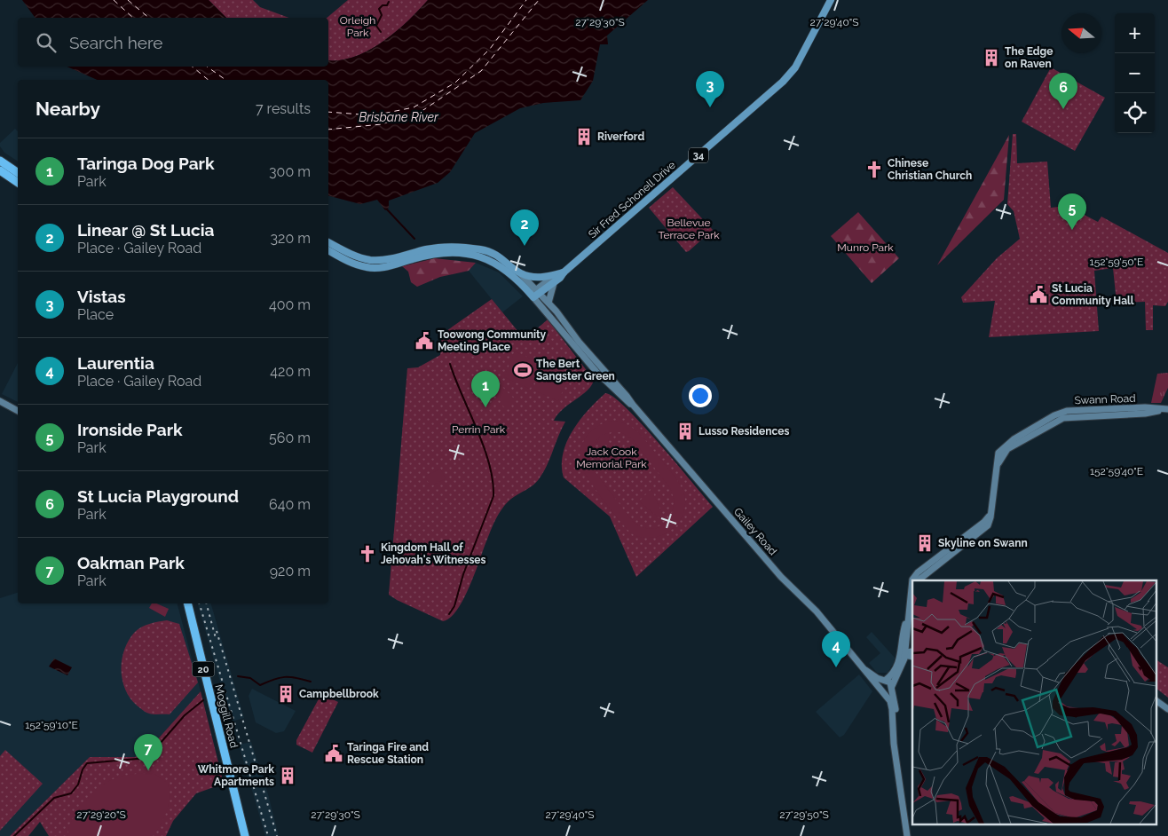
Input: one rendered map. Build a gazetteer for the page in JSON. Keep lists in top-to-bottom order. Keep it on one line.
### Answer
{"streets":{"highway":["20","Moggill Road"],"main road":["34","Sir Fred Schonell Drive","Swann Road","Gailey Road"]},"crossings":[["Sir Fred Schonell Drive","Gailey Road"]],"water":["Brisbane River"],"parks":["Orleigh Park","Bellevue Terrace Park","Munro Park","Perrin Park","Jack Cook Memorial Park"],"places":{"building":["The Edge on Raven","Riverford","Lusso Residences","Skyline on Swann","Campbellbrook","Whitmore Park Apartments"],"church":["Chinese Christian Church","Kingdom Hall of Jehovah's Witnesses"],"public building":["St Lucia Community Hall","Toowong Community Meeting Place","Taringa Fire and Rescue Station"],"sports":["The Bert Sangster Green"]},"north":"left","page":{"map_buttons":["+","−"],"search":"Search here","pins":["3","6","5","2","1","4","7"],"heading":["Nearby","7 results"],"list":[{"mark":"1","name":"Taringa Dog Park","note":"Park","value":"300 m"},{"mark":"2","name":"Linear @ St Lucia","note":"Place · Gailey Road","value":"320 m"},{"mark":"3","name":"Vistas","note":"Place","value":"400 m"},{"mark":"4","name":"Laurentia","note":"Place · Gailey Road","value":"420 m"},{"mark":"5","name":"Ironside Park","note":"Park","value":"560 m"},{"mark":"6","name":"St Lucia Playground","note":"Park","value":"640 m"},{"mark":"7","name":"Oakman Park","note":"Park","value":"920 m"}]},"coordinates":["27°29'30\"S","27°29'40\"S","152°59'50\"E","152°59'40\"E","152°59'10\"E","27°29'20\"S","27°29'50\"S"]}
